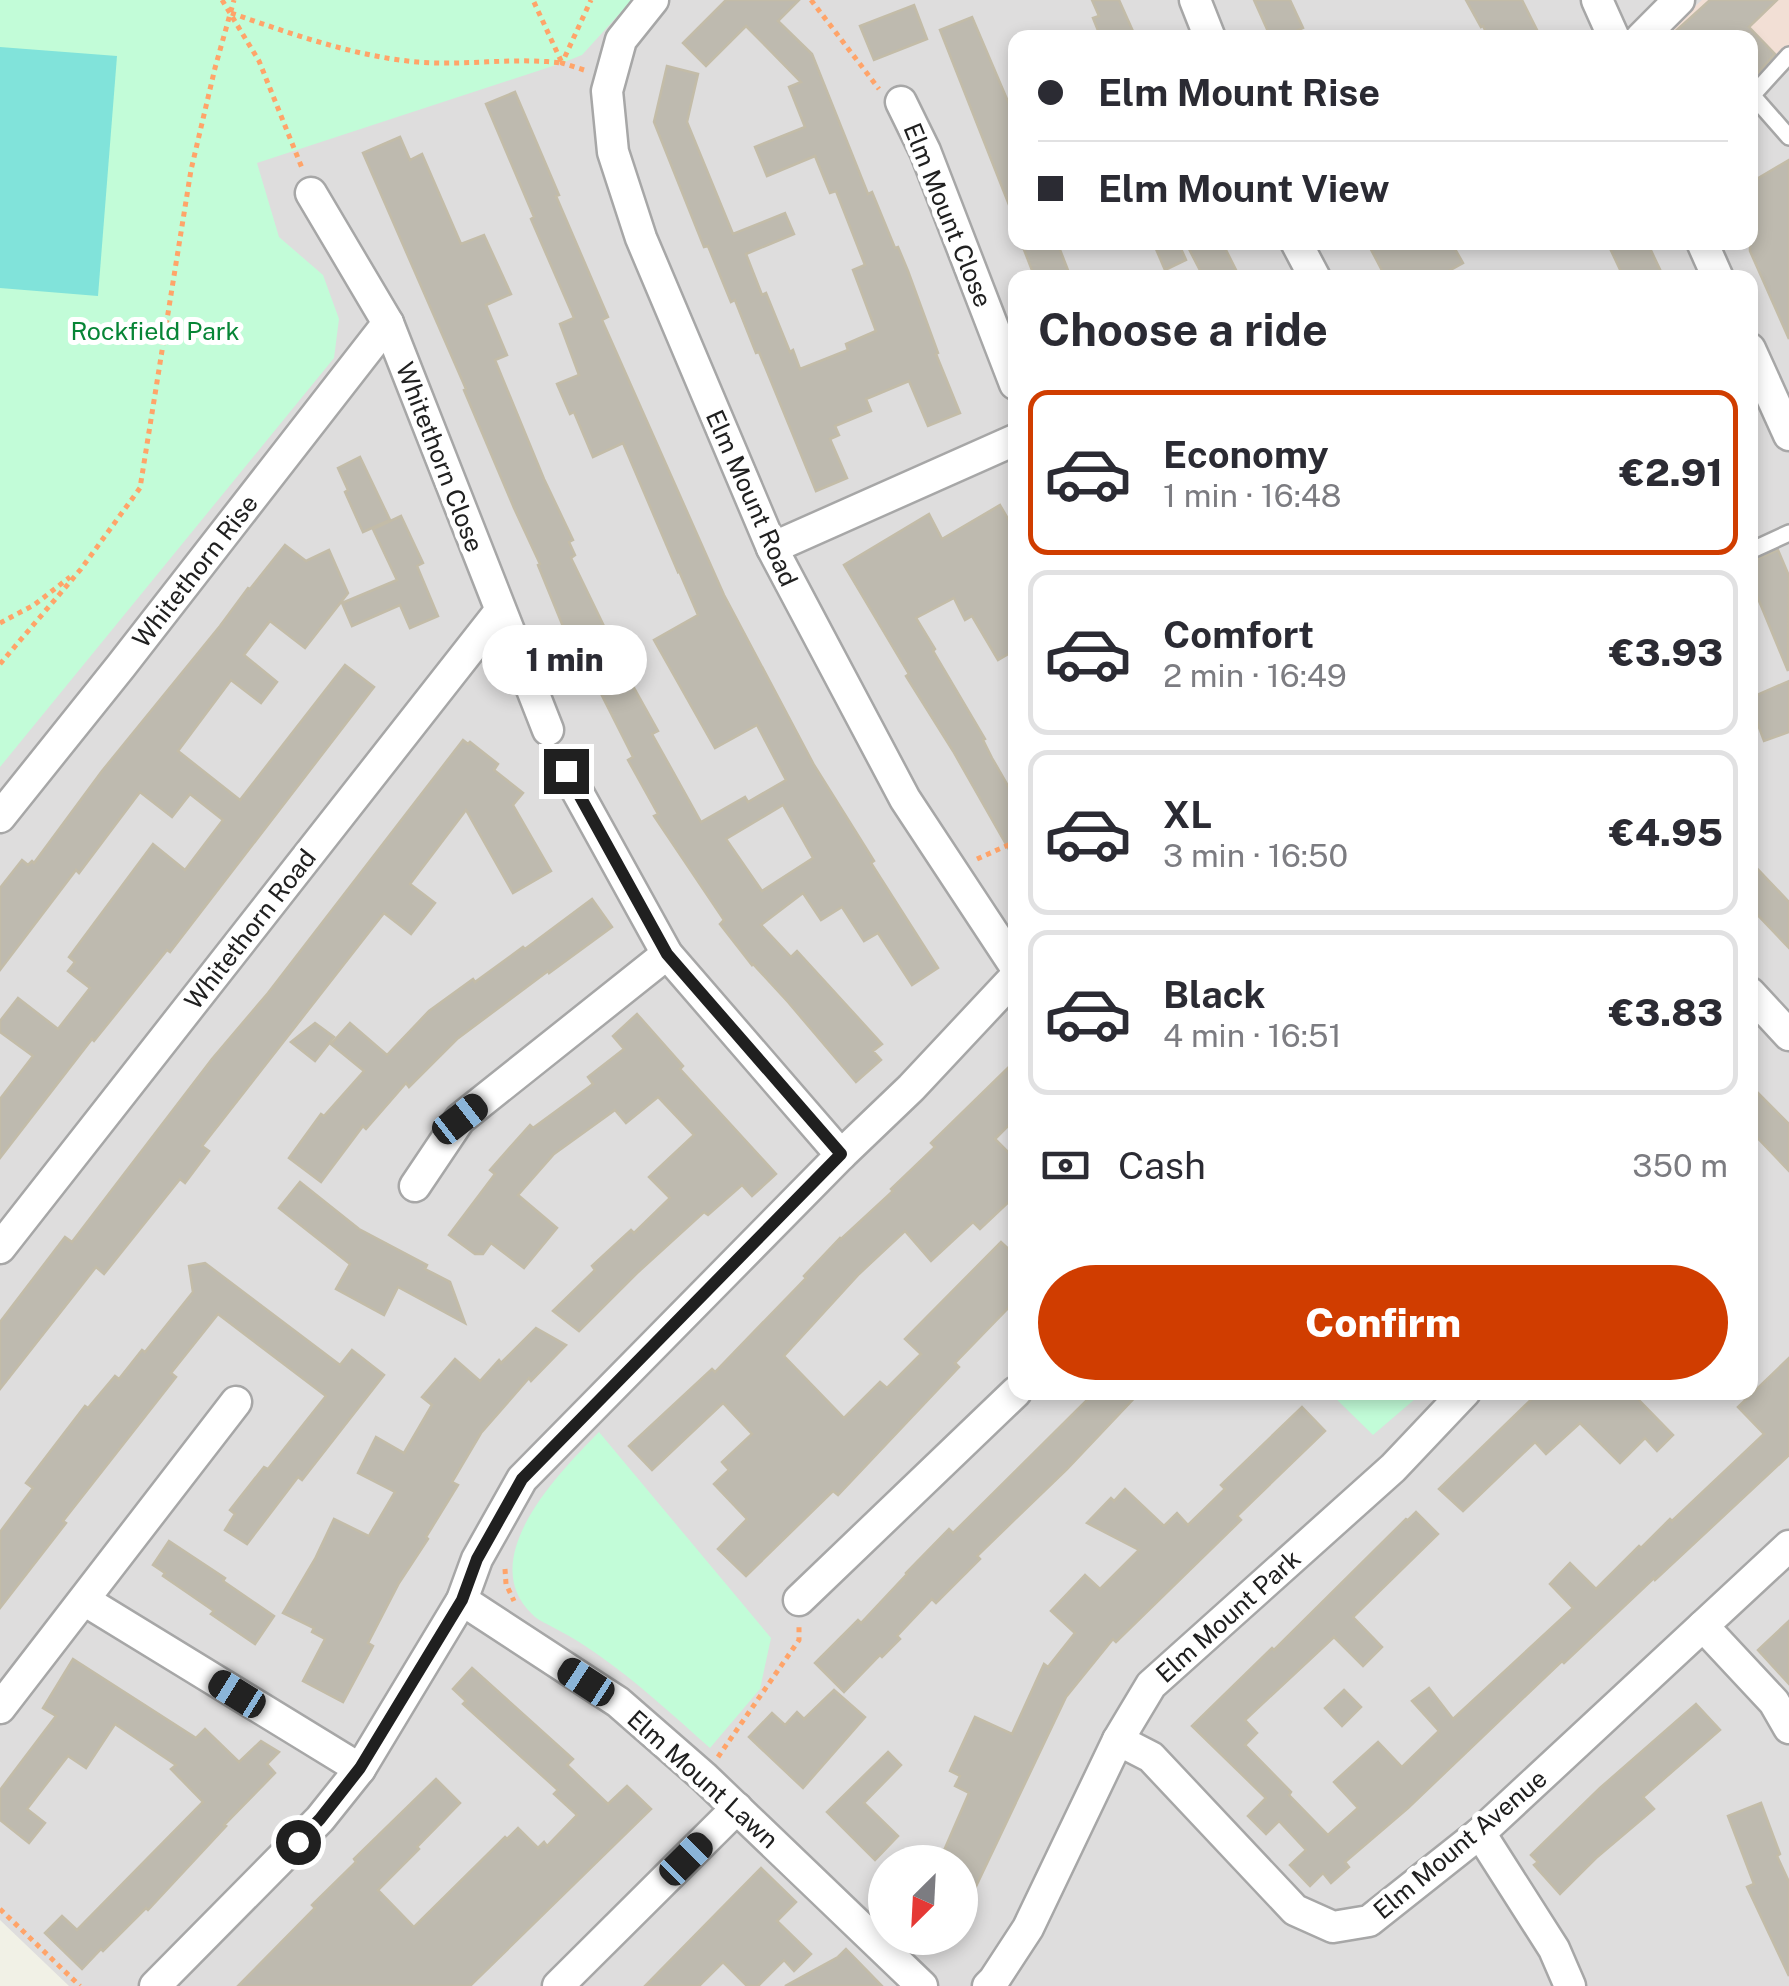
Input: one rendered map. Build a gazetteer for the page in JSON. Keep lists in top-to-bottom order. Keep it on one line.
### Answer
{"streets":{"street":["Elm Mount Close","Whitethorn Close","Elm Mount Road","Whitethorn Rise","Whitethorn Road","Elm Mount Park","Elm Mount Lawn","Elm Mount Avenue"]},"crossings":[["Whitethorn Close","Whitethorn Rise"],["Whitethorn Close","Whitethorn Road"],["Elm Mount Park","Elm Mount Avenue"]],"parks":["Rockfield Park"],"north":"bottom left","page":{"banner":["Elm Mount Rise","Elm Mount View"],"heading":"Choose a ride","list":[{"name":"Economy","note":"1 min · 16:48","value":"€2.91"},{"name":"Comfort","note":"2 min · 16:49","value":"€3.93"},{"name":"XL","note":"3 min · 16:50","value":"€4.95"},{"name":"Black","note":"4 min · 16:51","value":"€3.83"}],"bubble":"1 min","pay":["Cash","350 m"],"buttons":"Confirm"}}
